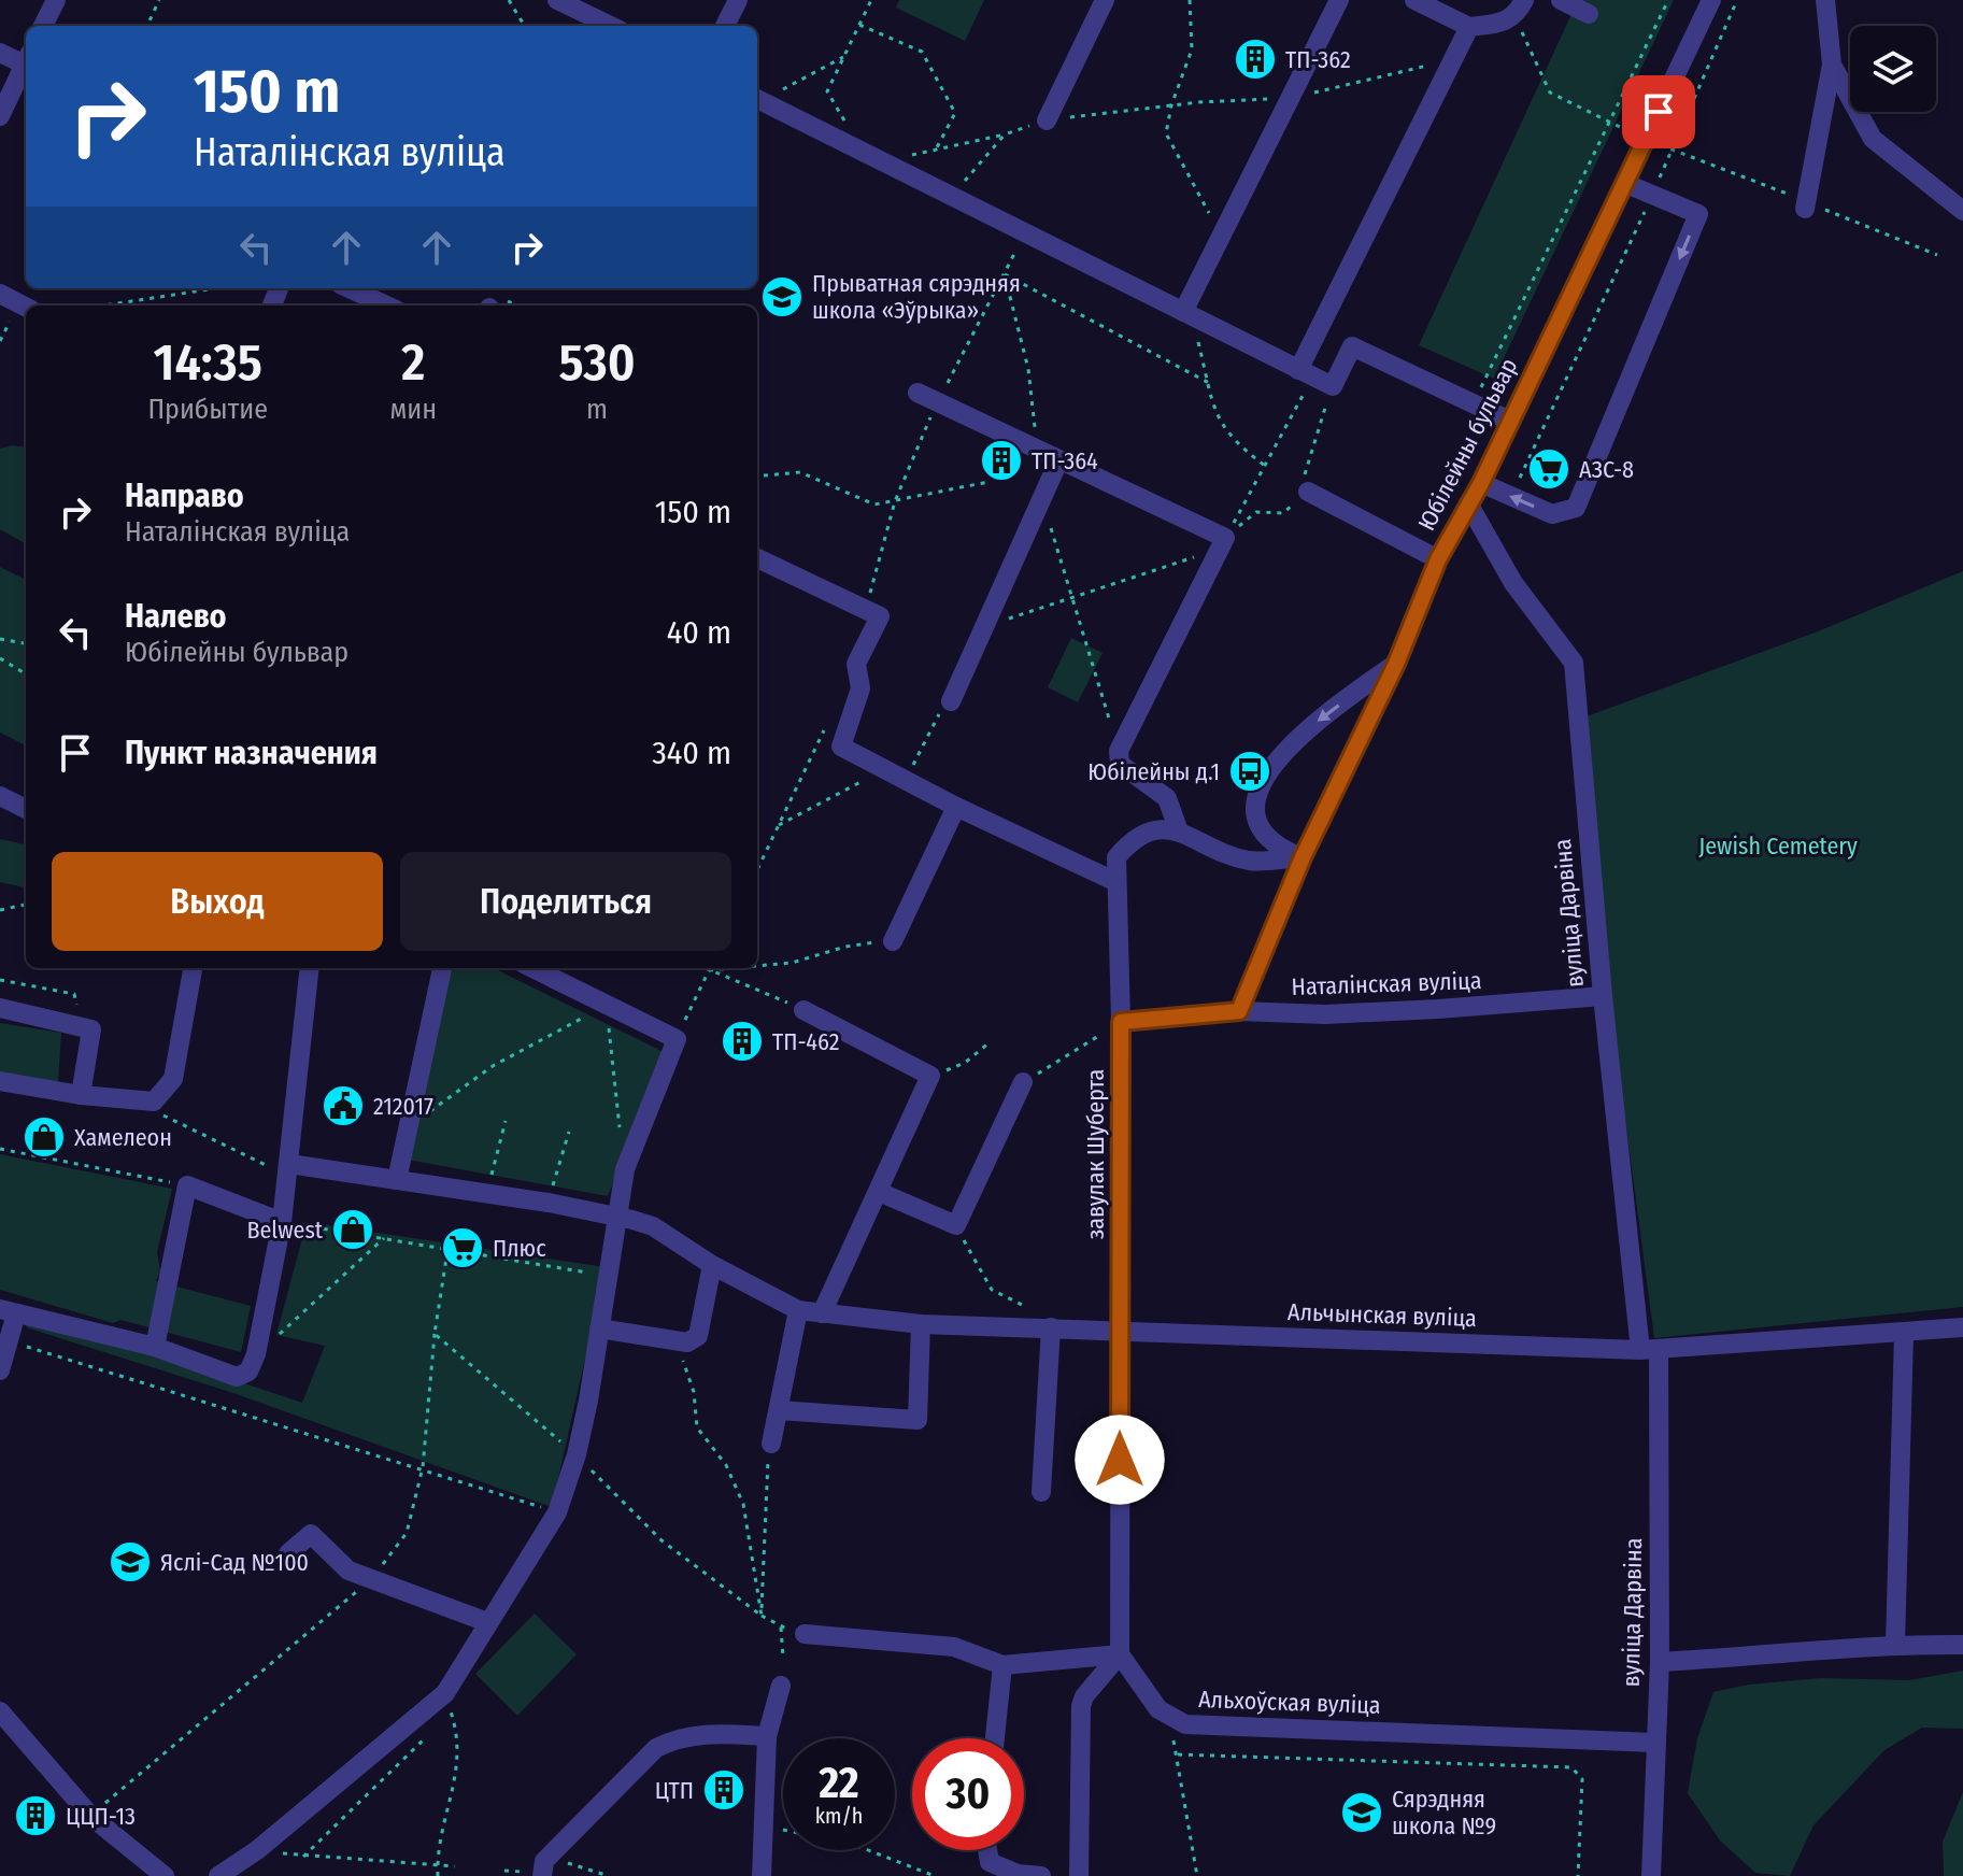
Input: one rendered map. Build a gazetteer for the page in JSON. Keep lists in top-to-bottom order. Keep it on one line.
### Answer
{"streets":{"street":["Юбілейны бульвар","вуліца Дарвіна","Наталінская вуліца","завулак Шуберта","Альчынская вуліца","Альхоўская вуліца"]},"crossings":[["Юбілейны бульвар","вуліца Дарвіна"],["Юбілейны бульвар","Наталінская вуліца"],["вуліца Дарвіна","Наталінская вуліца"],["вуліца Дарвіна","Альчынская вуліца"],["вуліца Дарвіна","Альхоўская вуліца"],["Наталінская вуліца","завулак Шуберта"],["завулак Шуберта","Альчынская вуліца"]],"parks":["Jewish Cemetery"],"places":{"building":["ТП-362","ТП-364","ТП-462","ЦТП","ЦЦП-13"],"school or university":["Прыватная сярэдняя школа «Эўрыка»","Яслі-Сад №100","Сярэдняя школа №9"],"supermarket":["АЗС-8","Плюс"],"bus stop":["Юбілейны д.1"],"public building":["212017"],"shop":["Хамелеон","Belwest"]},"page":{"turn":["150 m","Наталінская вуліца"],"eta":["14:35","Прибытие","2","мин","530","m"],"list":[{"name":"Направо","note":"Наталінская вуліца","value":"150 m"},{"name":"Налево","note":"Юбілейны бульвар","value":"40 m"},{"name":"Пункт назначения","value":"340 m"}],"buttons":["Выход","Поделиться"],"speed":"22 km/h","limit":"30"}}
